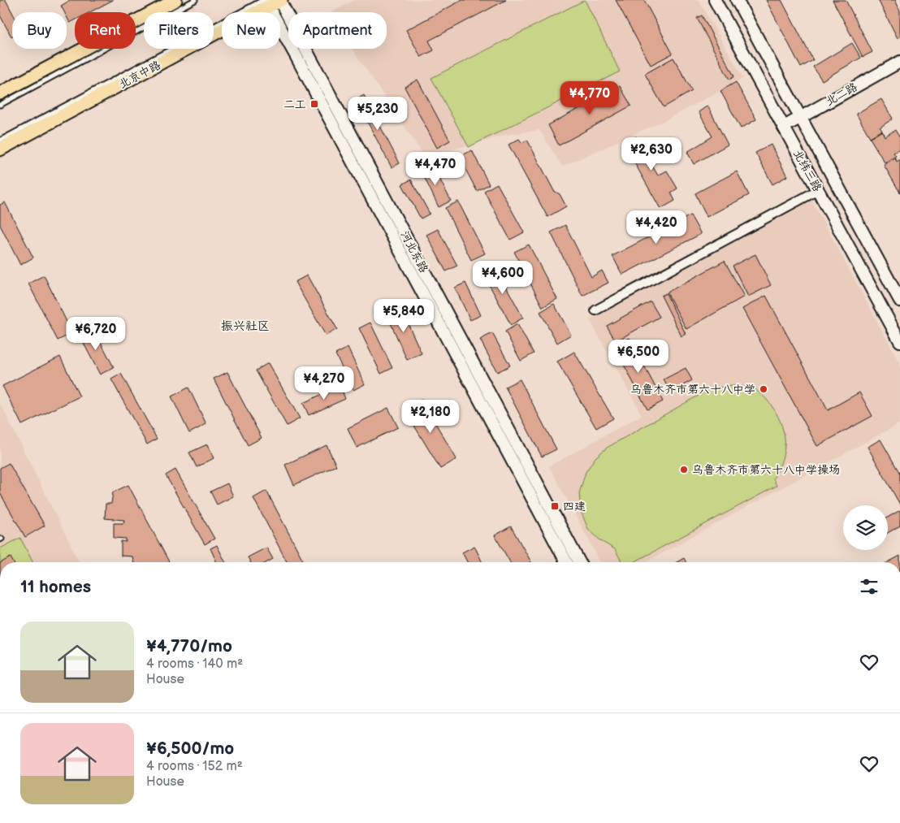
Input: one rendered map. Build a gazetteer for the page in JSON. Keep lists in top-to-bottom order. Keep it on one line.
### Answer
{"streets":{"main road":["北京中路","北二路","北纬三路","河北东路"]},"crossings":[["北京中路","河北东路"],["北二路","北纬三路"]],"districts":["振兴社区"],"places":{"transit":["二工","四建"],"other":["乌鲁木齐市第六十八中学","乌鲁木齐市第六十八中学操场"]},"page":{"chip":["Buy","Rent","Filters","New","Apartment"],"price":["¥4,770","¥5,230","¥2,630","¥4,470","¥4,420","¥4,600","¥5,840","¥6,720","¥6,500","¥4,270","¥2,180"],"heading":"11 homes","list":[{"name":"¥4,770/mo","note":"4 rooms · 140 m² · House"},{"name":"¥6,500/mo","note":"4 rooms · 152 m² · House"}]}}
